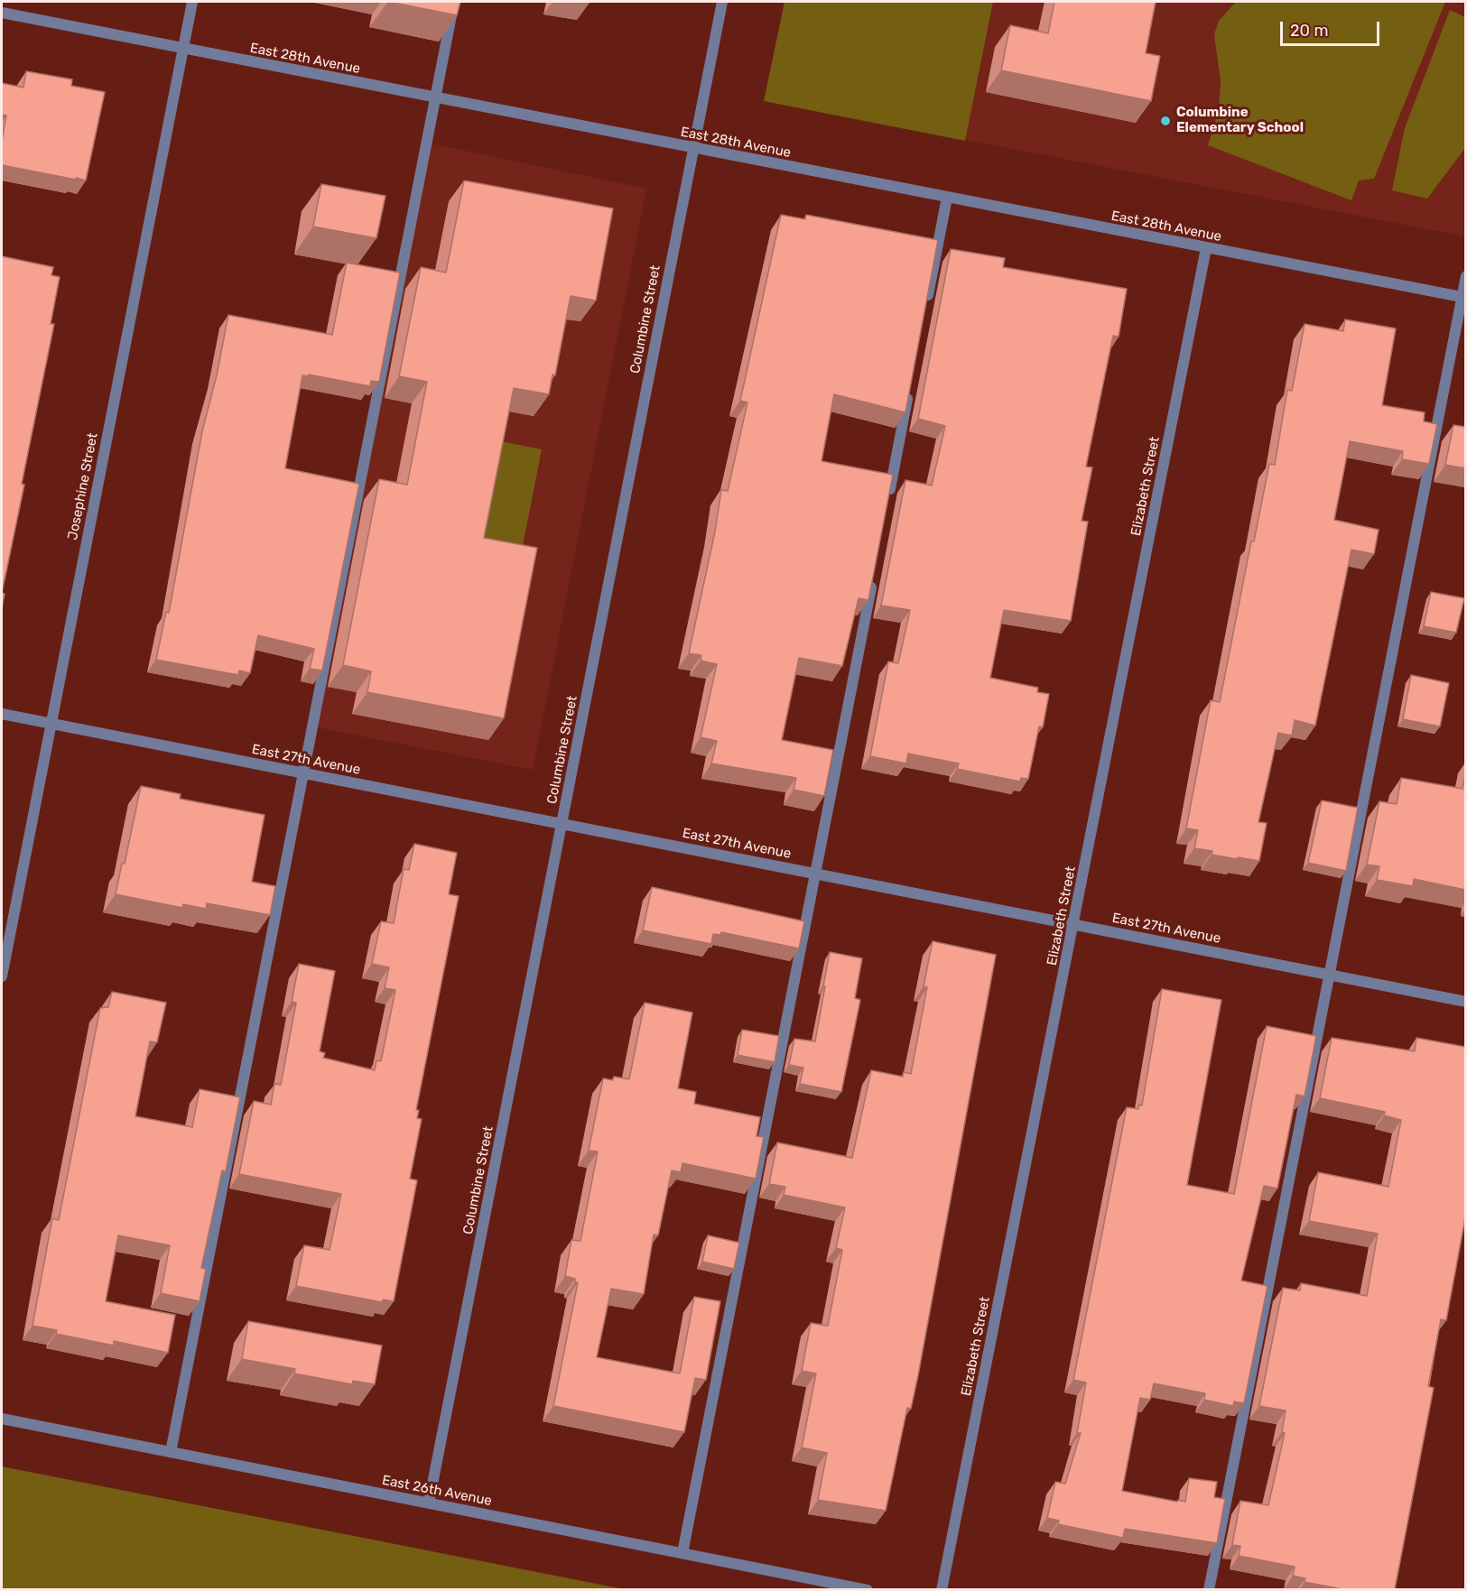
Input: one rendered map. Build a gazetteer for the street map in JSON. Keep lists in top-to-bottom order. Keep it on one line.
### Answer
{"streets":{"street":["East 28th Avenue","Columbine Street","Josephine Street","Elizabeth Street","East 27th Avenue","East 26th Avenue"]},"crossings":[["East 28th Avenue","Columbine Street"],["East 28th Avenue","Josephine Street"],["East 28th Avenue","Elizabeth Street"],["Columbine Street","East 27th Avenue"],["Columbine Street","East 26th Avenue"],["Josephine Street","East 27th Avenue"],["Elizabeth Street","East 27th Avenue"]],"places":["Columbine Elementary School"],"scale_bar":"20 m"}
